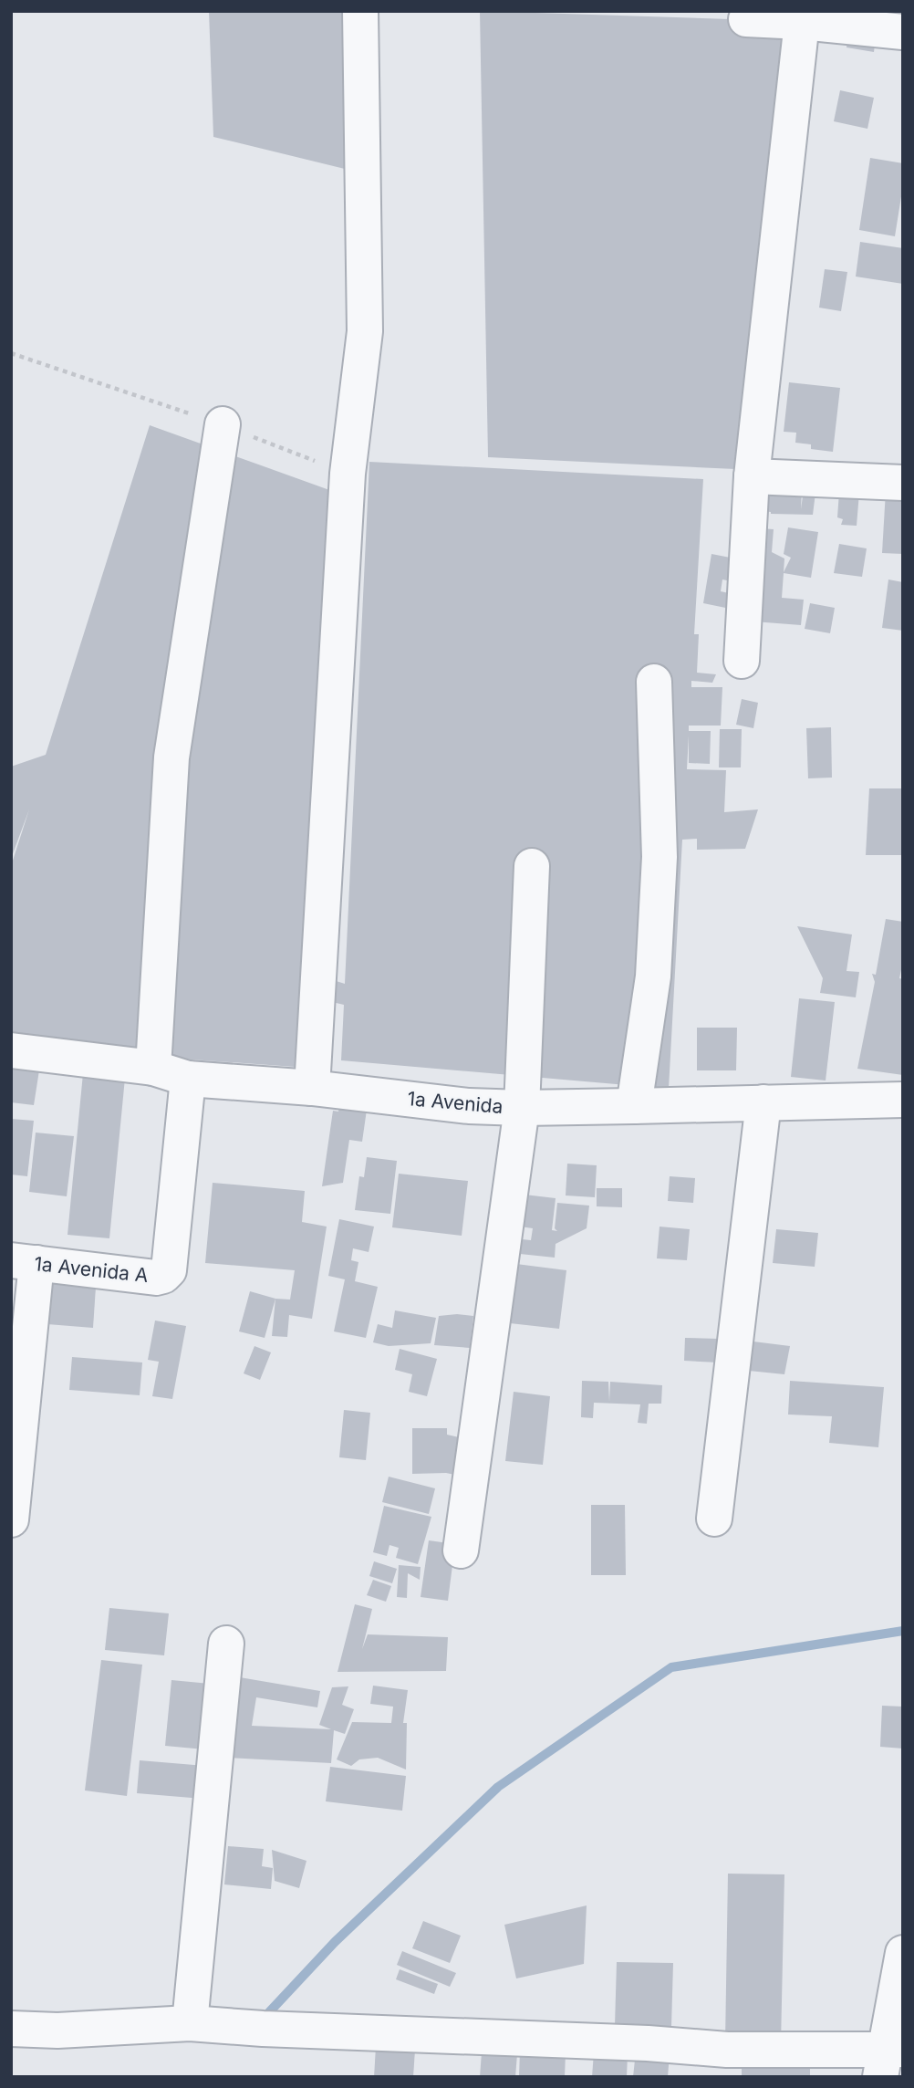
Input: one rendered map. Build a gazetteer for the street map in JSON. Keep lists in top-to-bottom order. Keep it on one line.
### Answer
{"streets":{"street":["1a Avenida","1a Avenida A"]},"crossings":[["1a Avenida","1a Avenida A"]]}
